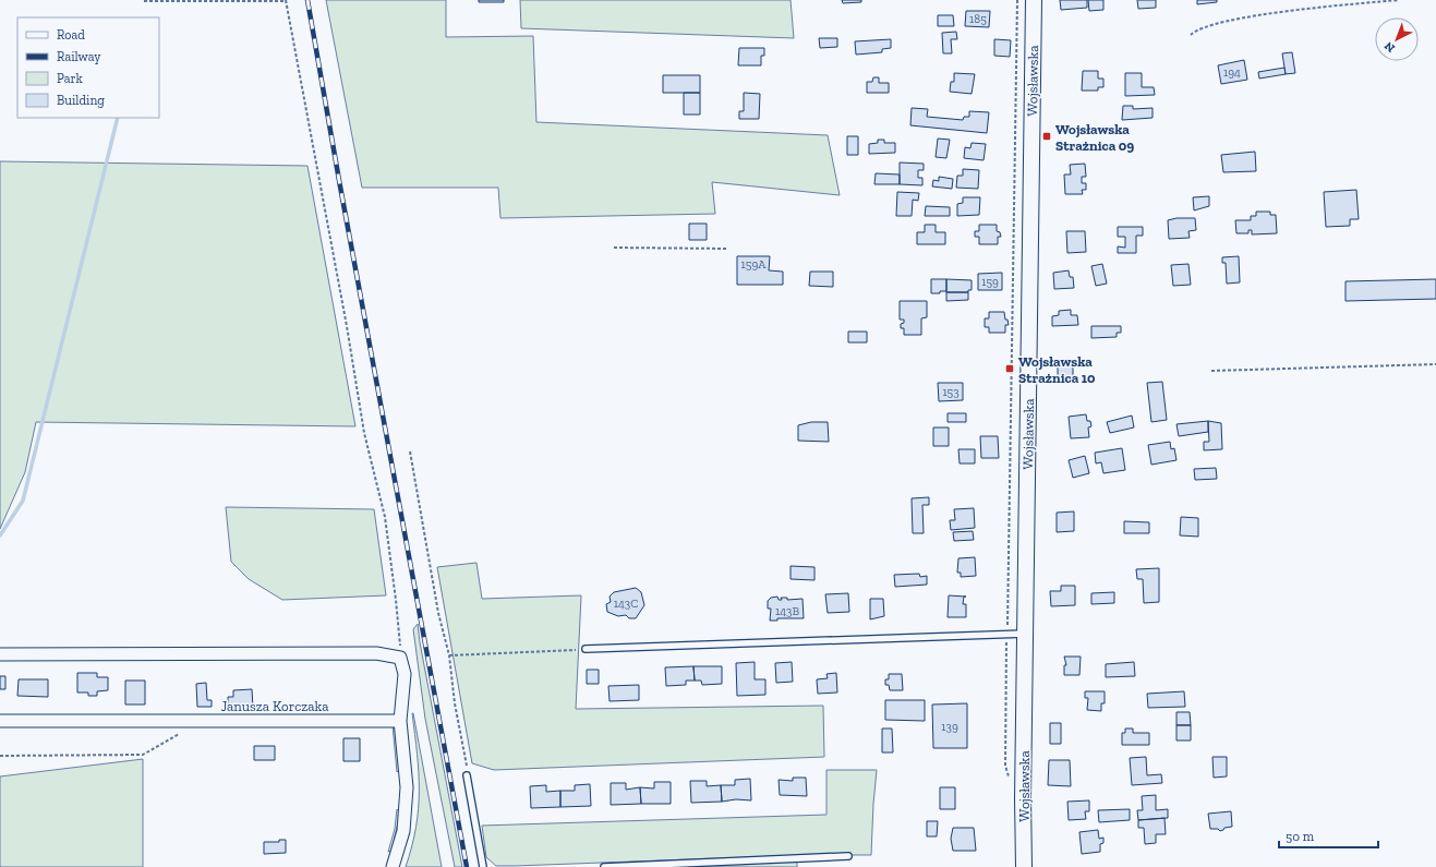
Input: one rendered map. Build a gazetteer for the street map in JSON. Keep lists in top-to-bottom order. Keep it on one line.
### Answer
{"streets":{"street":["Wojsławska","Janusza Korczaka"]},"places":{"transit":["Wojsławska Strażnica 09","Wojsławska Strażnica 10"]},"house_numbers":["185","194","159A","159","153","143C","143B","139"],"legend":["Road","Railway","Park","Building"],"scale_bar":"50 m","north":"bottom left"}
